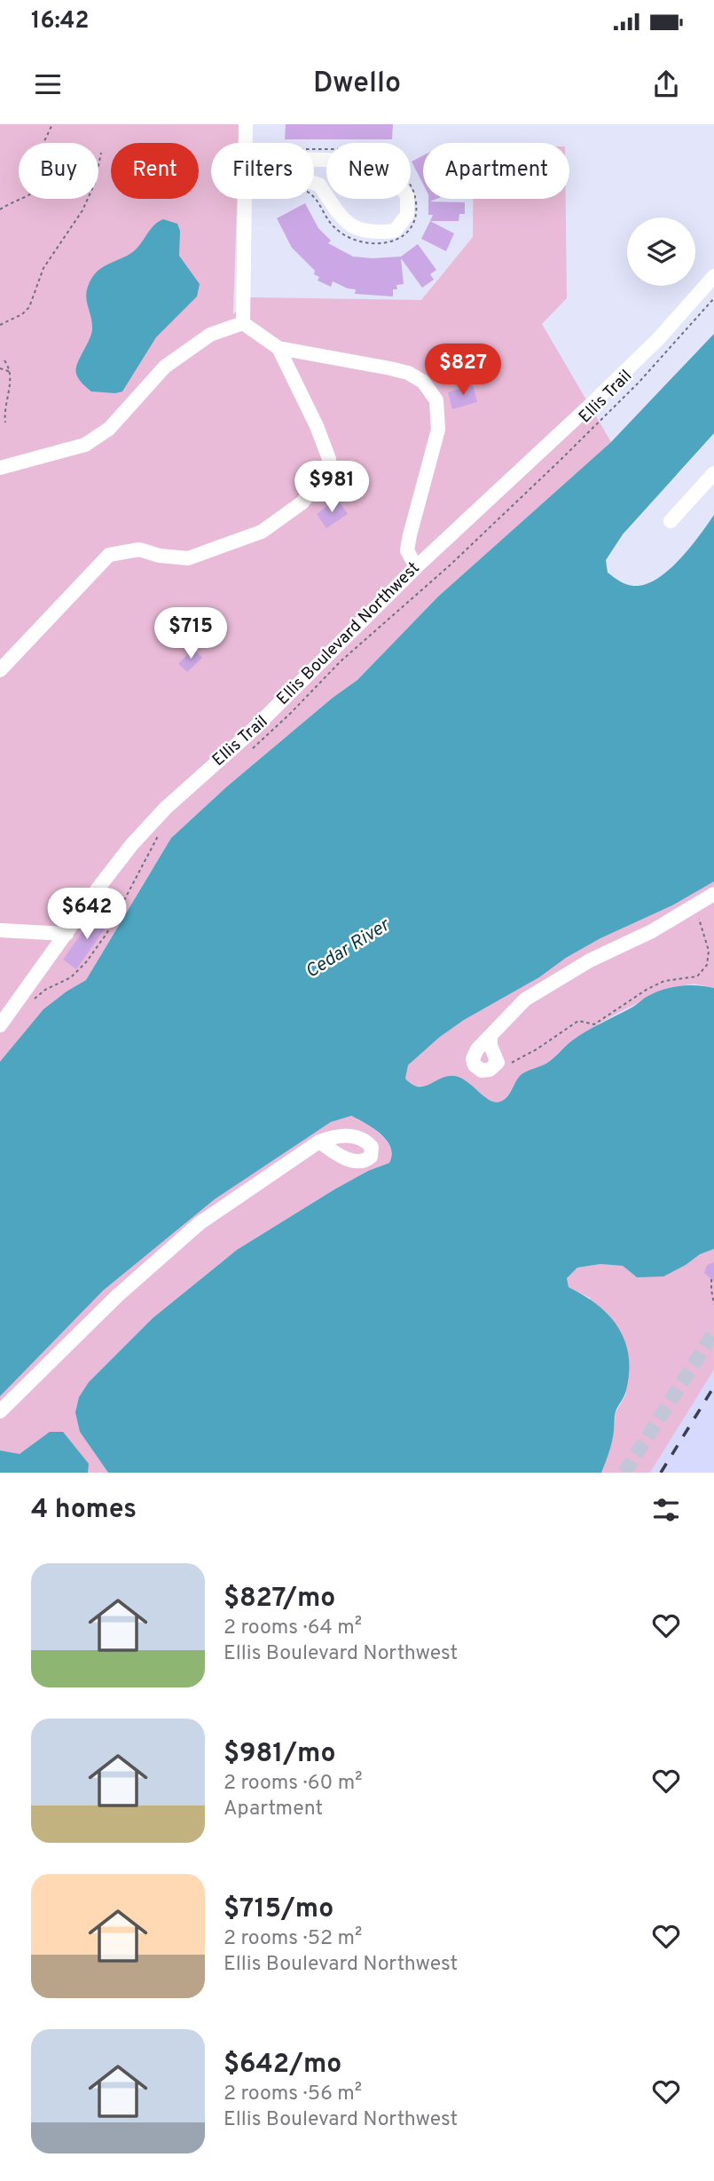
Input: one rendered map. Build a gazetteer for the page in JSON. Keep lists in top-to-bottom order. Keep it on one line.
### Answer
{"streets":{"street":["Ellis Boulevard Northwest"],"path":["Ellis Trail"]},"water":["Cedar River"],"page":{"status":"16:42","header":"Dwello","chip":["Buy","Rent","Filters","New","Apartment"],"price":["$827","$981","$715","$642"],"heading":"4 homes","list":[{"name":"$827/mo","note":"2 rooms · 64 m² · Ellis Boulevard Northwest"},{"name":"$981/mo","note":"2 rooms · 60 m² · Apartment"},{"name":"$715/mo","note":"2 rooms · 52 m² · Ellis Boulevard Northwest"},{"name":"$642/mo","note":"2 rooms · 56 m² · Ellis Boulevard Northwest"}]}}
